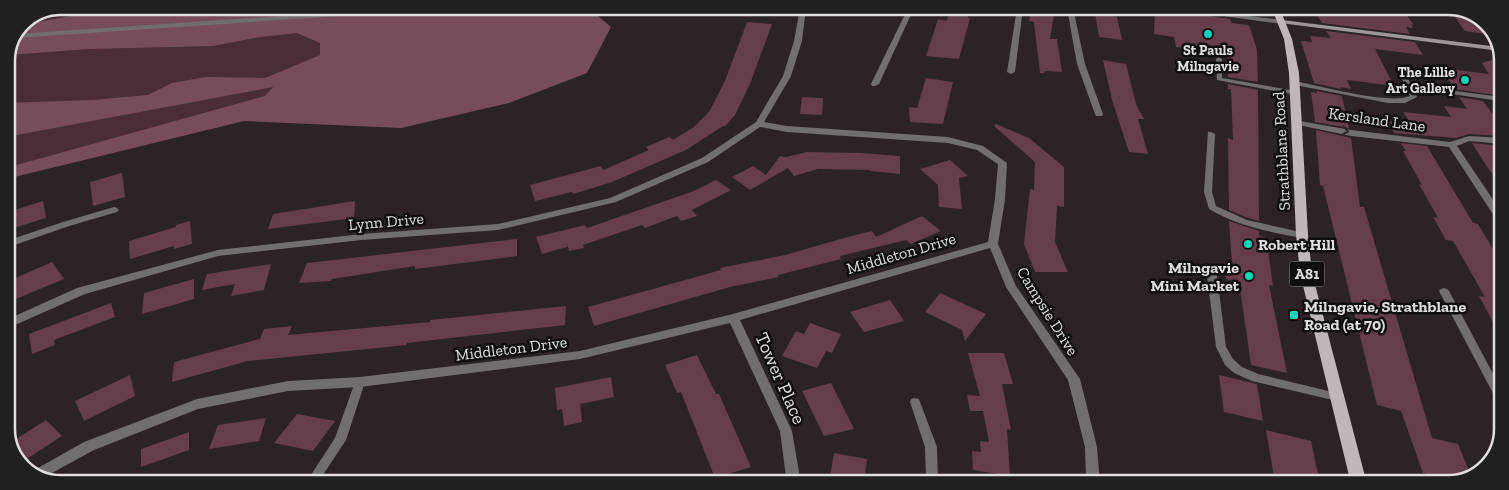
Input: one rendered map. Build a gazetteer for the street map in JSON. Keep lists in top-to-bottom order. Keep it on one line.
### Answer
{"streets":{"main road":["Strathblane Road","A81"],"street":["Kersland Lane","Lynn Drive","Middleton Drive","Campsie Drive","Tower Place"]},"crossings":[["Kersland Lane","Strathblane Road"],["Strathblane Road","A81"],["Middleton Drive","Campsie Drive"],["Middleton Drive","Tower Place"]],"one_way":["Kersland Lane"],"places":{"other":["St Pauls Milngavie","The Lillie Art Gallery","Robert Hill","Milngavie Mini Market"],"transit":["Milngavie, Strathblane Road (at 70)"]}}
